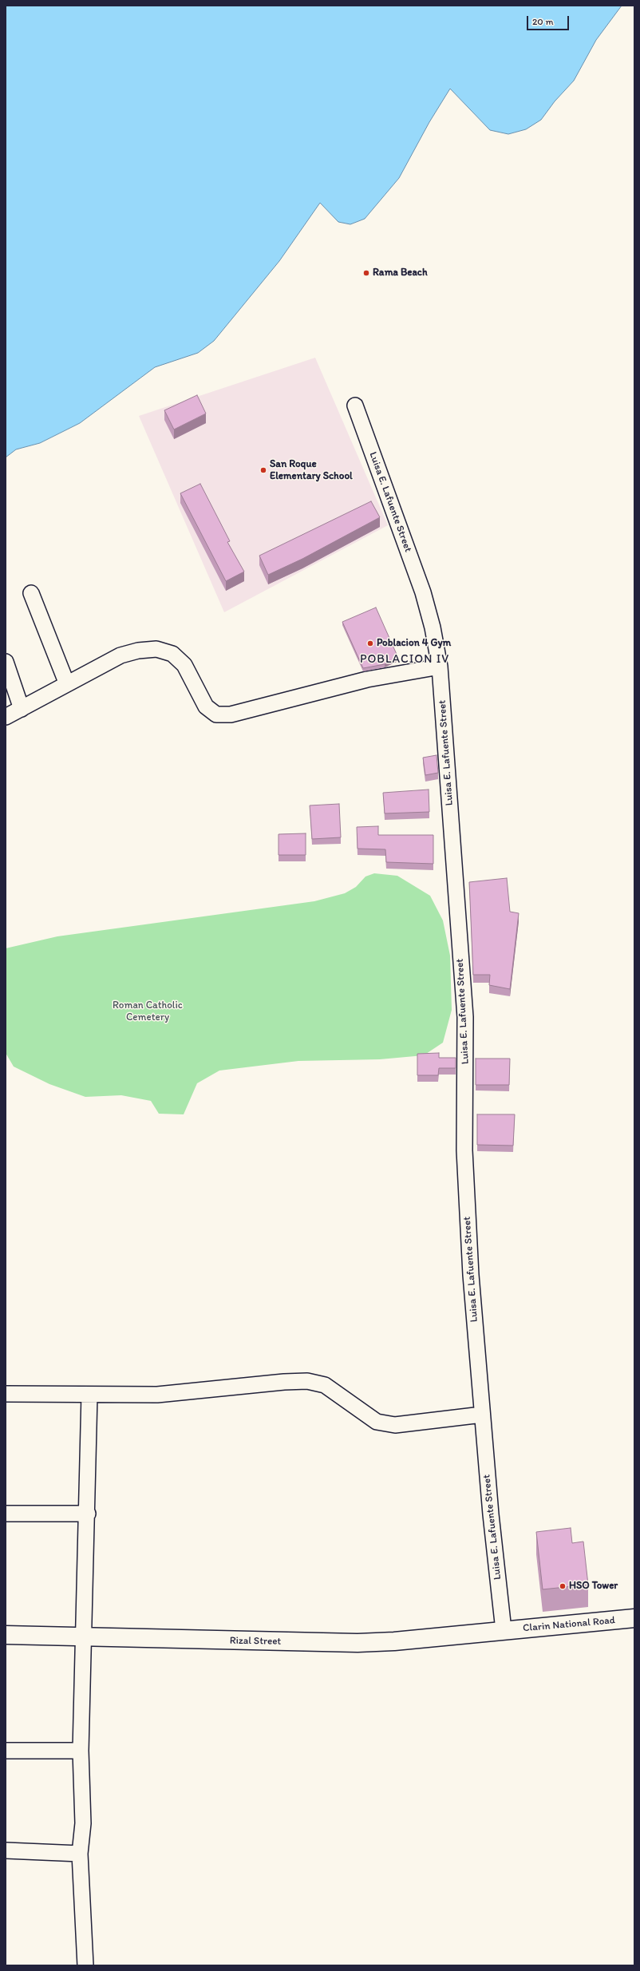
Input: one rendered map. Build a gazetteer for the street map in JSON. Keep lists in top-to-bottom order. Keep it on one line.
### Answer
{"streets":{"main road":["Clarin National Road","Rizal Street"],"street":["Luisa E. Lafuente Street"]},"crossings":[["Luisa E. Lafuente Street","Clarin National Road"],["Luisa E. Lafuente Street","Rizal Street"],["Clarin National Road","Rizal Street"]],"districts":["POBLACION IV"],"parks":["Roman Catholic Cemetery"],"places":["Rama Beach","San Roque Elementary School","Poblacion 4 Gym","HSO Tower"],"scale_bar":"20 m"}
